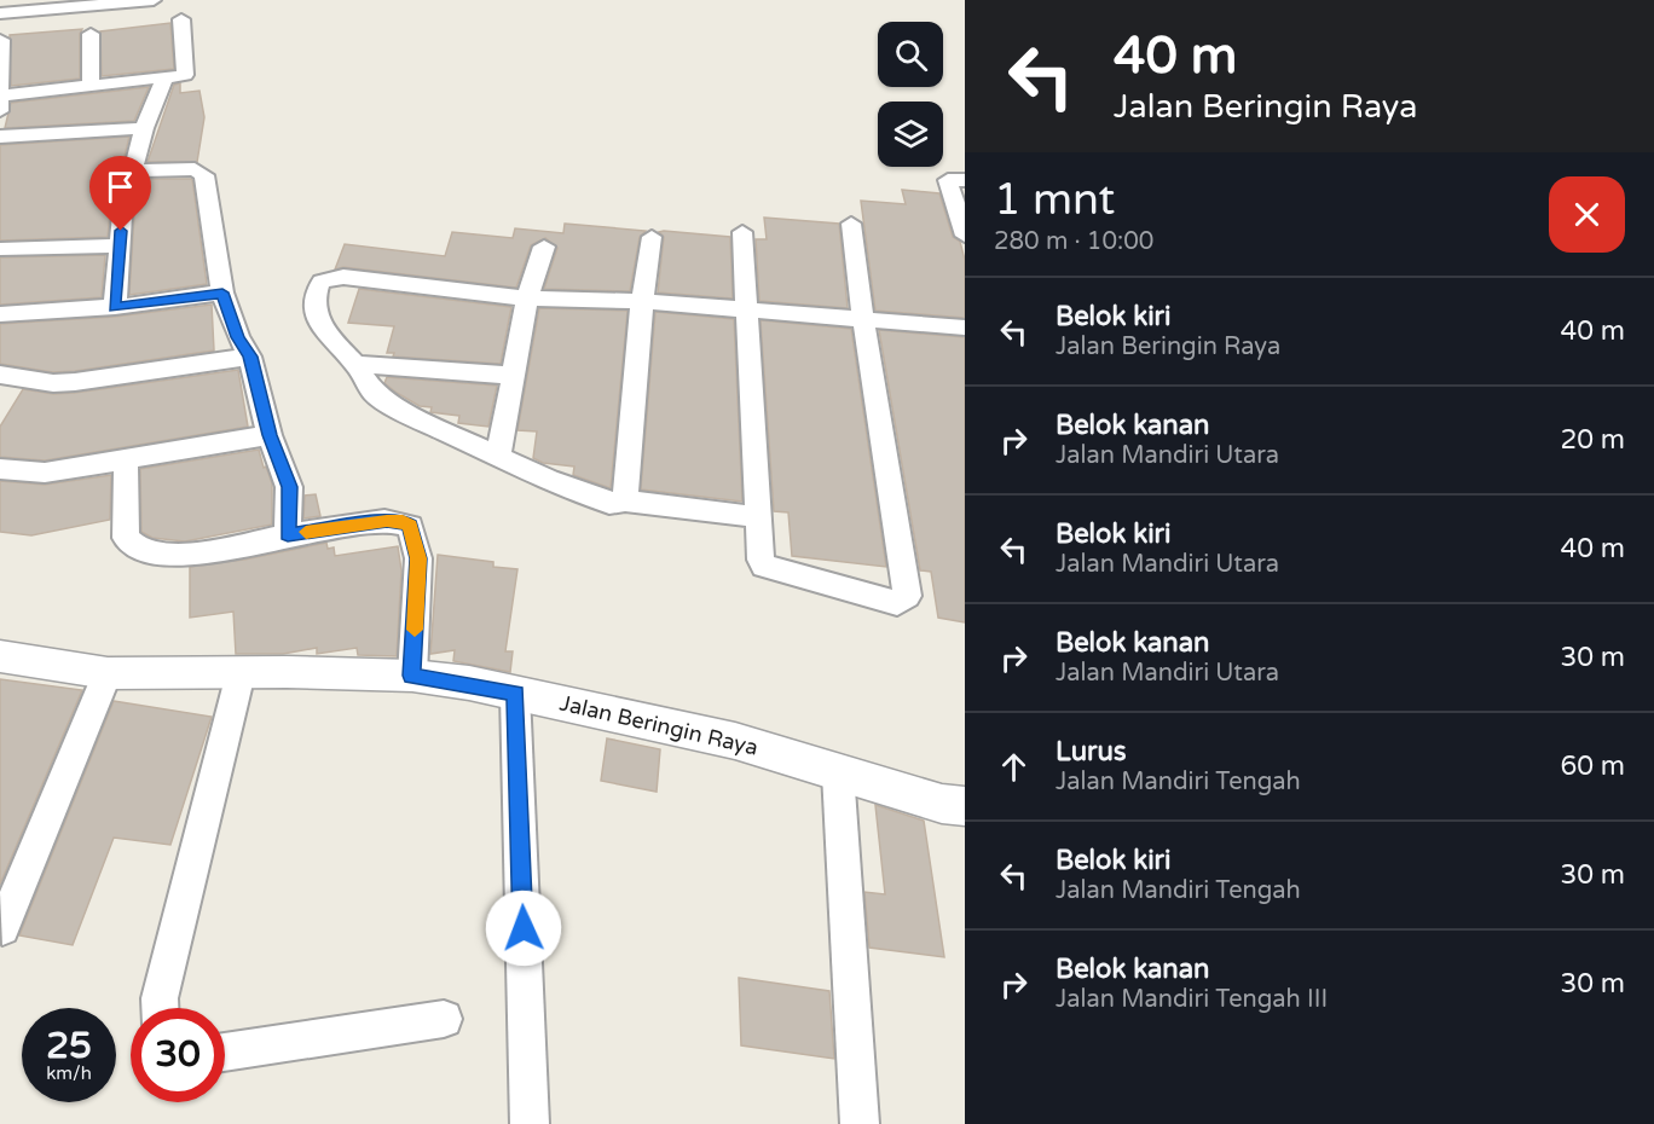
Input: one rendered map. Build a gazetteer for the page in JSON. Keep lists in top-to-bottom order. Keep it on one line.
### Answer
{"streets":{"street":["Jalan Beringin Raya"]},"page":{"turn":["40 m","Jalan Beringin Raya"],"heading":["1 mnt","280 m · 10:00"],"list":[{"name":"Belok kiri","note":"Jalan Beringin Raya","value":"40 m"},{"name":"Belok kanan","note":"Jalan Mandiri Utara","value":"20 m"},{"name":"Belok kiri","note":"Jalan Mandiri Utara","value":"40 m"},{"name":"Belok kanan","note":"Jalan Mandiri Utara","value":"30 m"},{"name":"Lurus","note":"Jalan Mandiri Tengah","value":"60 m"},{"name":"Belok kiri","note":"Jalan Mandiri Tengah","value":"30 m"},{"name":"Belok kanan","note":"Jalan Mandiri Tengah III","value":"30 m"}],"speed":"25 km/h","limit":"30"}}
